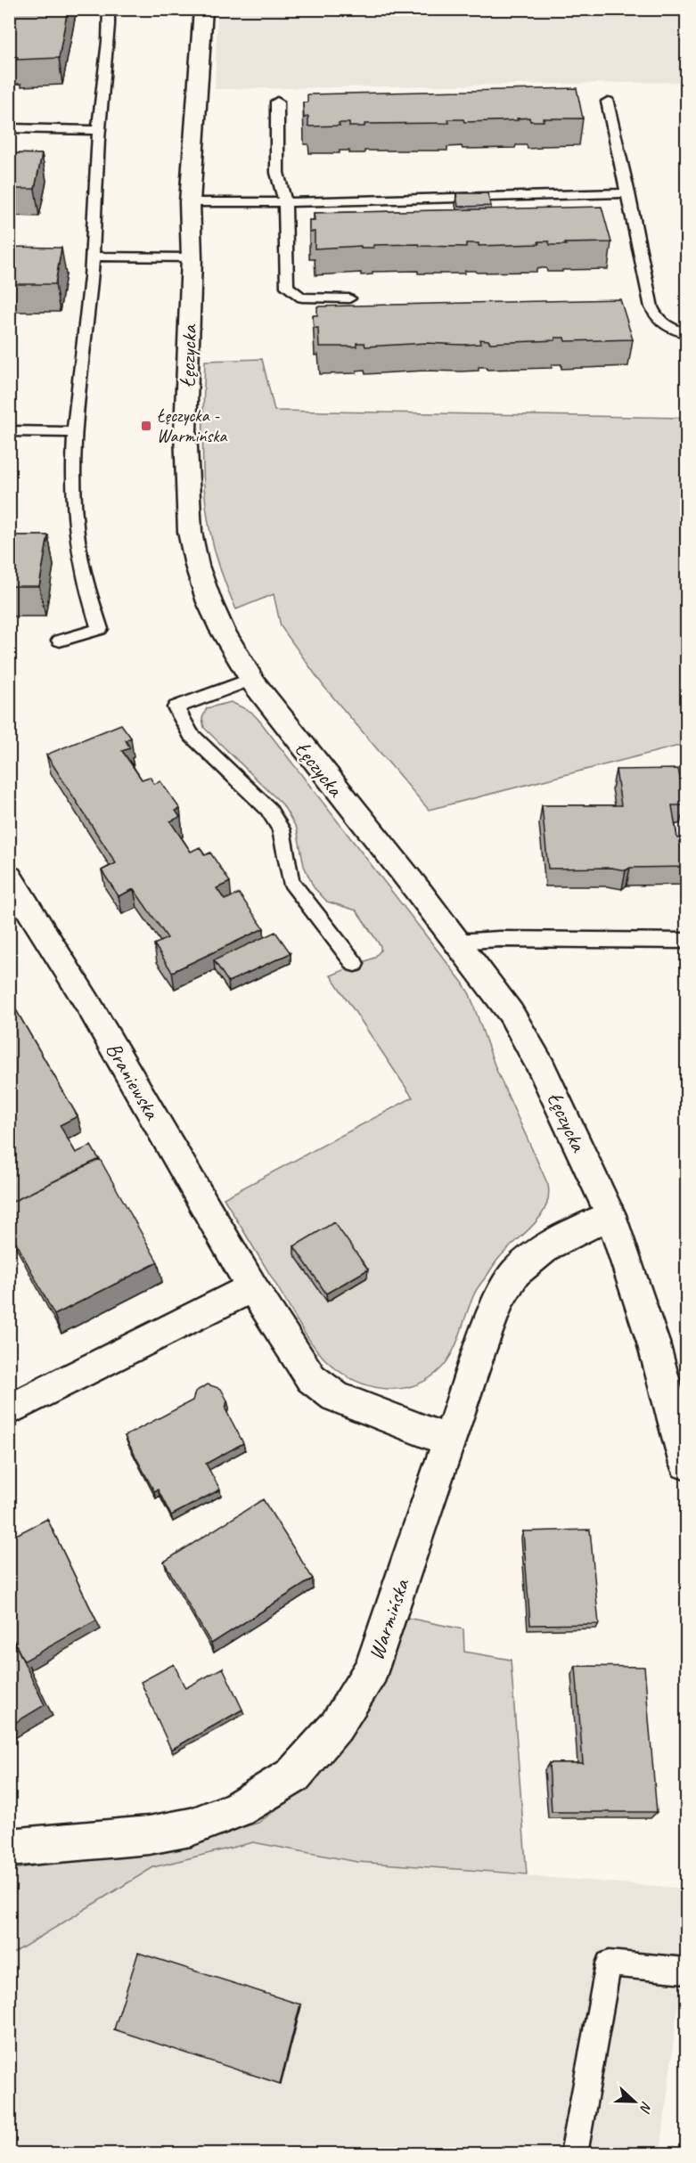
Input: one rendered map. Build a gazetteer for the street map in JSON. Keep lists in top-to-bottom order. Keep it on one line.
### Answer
{"streets":{"main road":["Łęczycka","Braniewska","Warmińska"]},"crossings":[["Łęczycka","Warmińska"],["Braniewska","Warmińska"]],"places":{"transit":["Łęczycka - Warmińska"]},"north":"right"}
